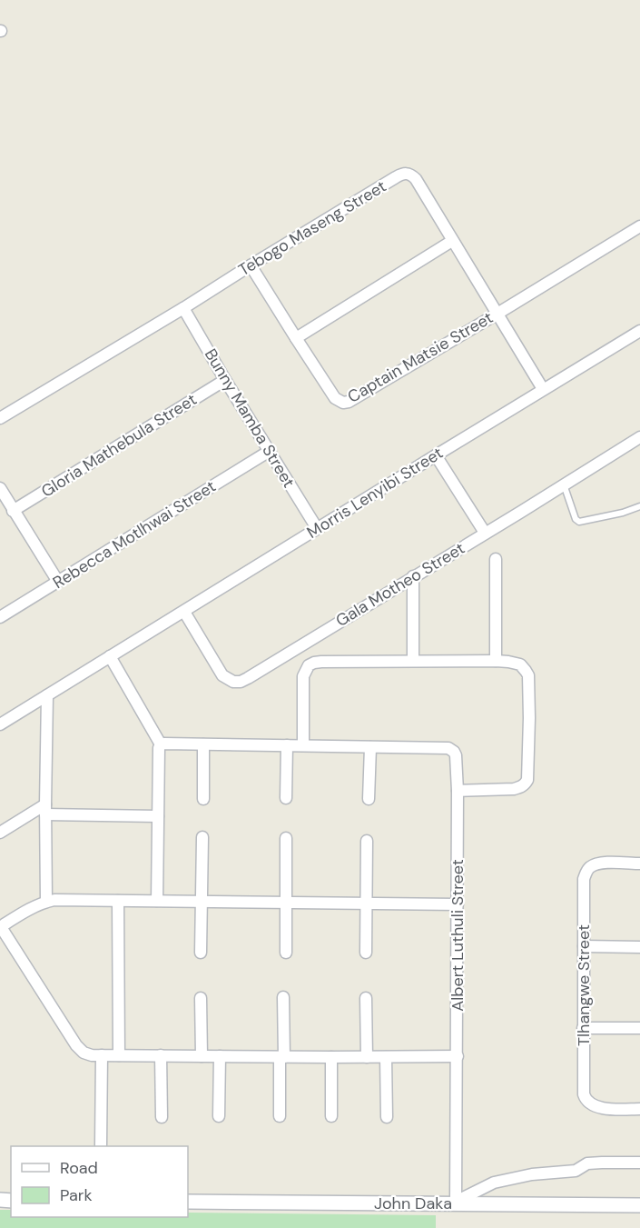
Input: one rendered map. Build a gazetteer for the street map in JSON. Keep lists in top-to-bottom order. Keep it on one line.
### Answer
{"streets":{"street":["Tebogo Maseng Street","Captain Matsie Street","Bunny Mamba Street","Gloria Mathebula Street","Morris Lenyibi Street","Rebecca Motlhwai Street","Gala Motheo Street","Albert Luthuli Street","Tlhangwe Street","John Daka"]},"crossings":[["Tebogo Maseng Street","Captain Matsie Street"],["Tebogo Maseng Street","Bunny Mamba Street"],["Tebogo Maseng Street","Morris Lenyibi Street"],["Bunny Mamba Street","Gloria Mathebula Street"],["Bunny Mamba Street","Morris Lenyibi Street"],["Bunny Mamba Street","Rebecca Motlhwai Street"],["Morris Lenyibi Street","Gala Motheo Street"],["Albert Luthuli Street","John Daka"]],"legend":["Road","Park"]}
